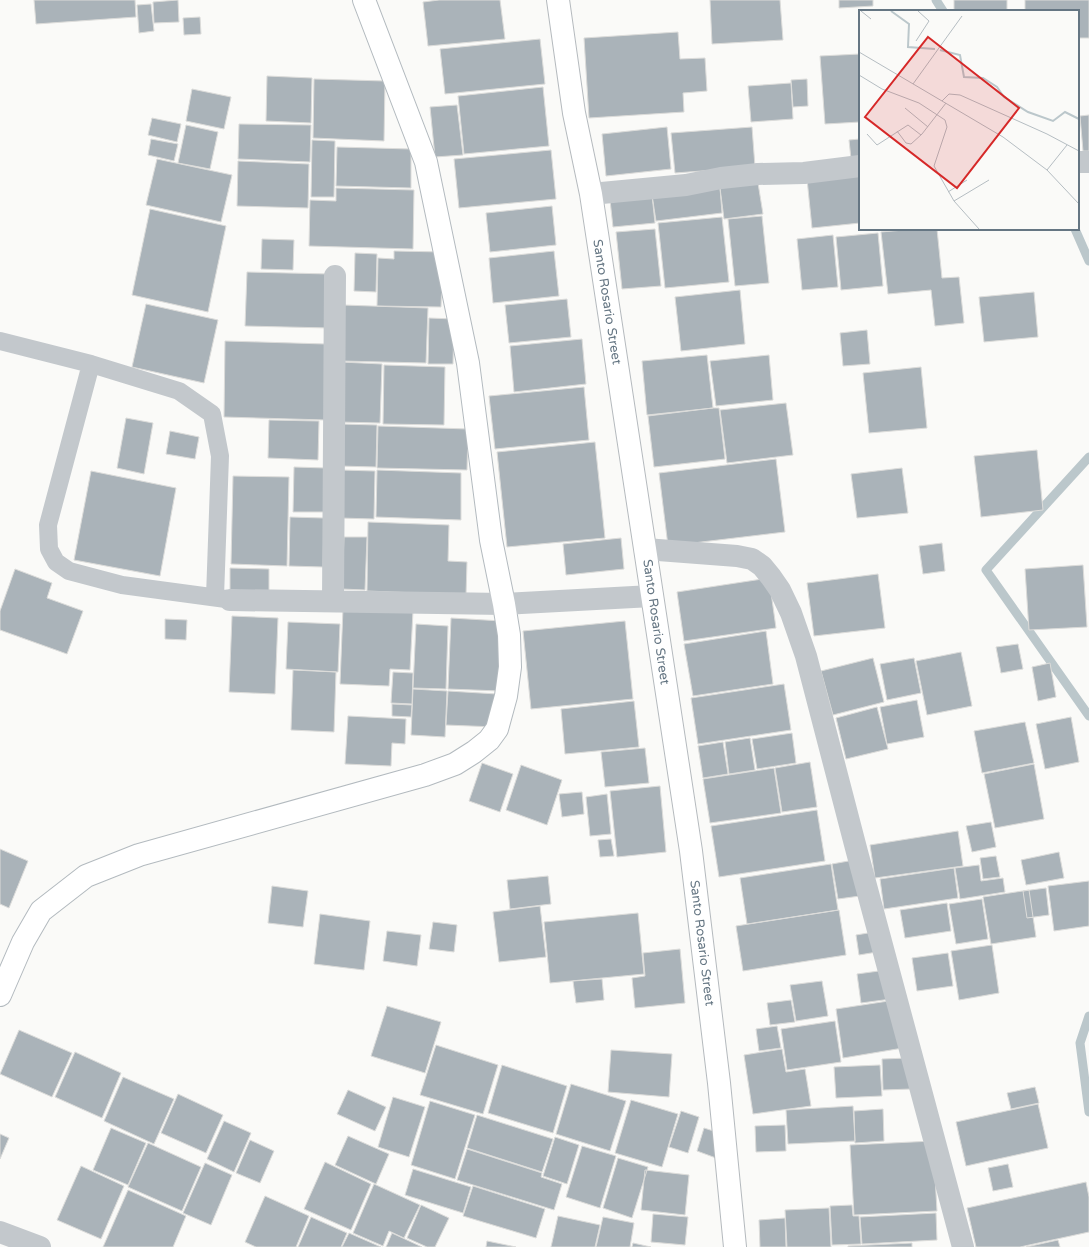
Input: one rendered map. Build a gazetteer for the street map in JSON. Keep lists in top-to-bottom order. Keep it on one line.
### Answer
{"streets":{"street":["Santo Rosario Street"]}}
